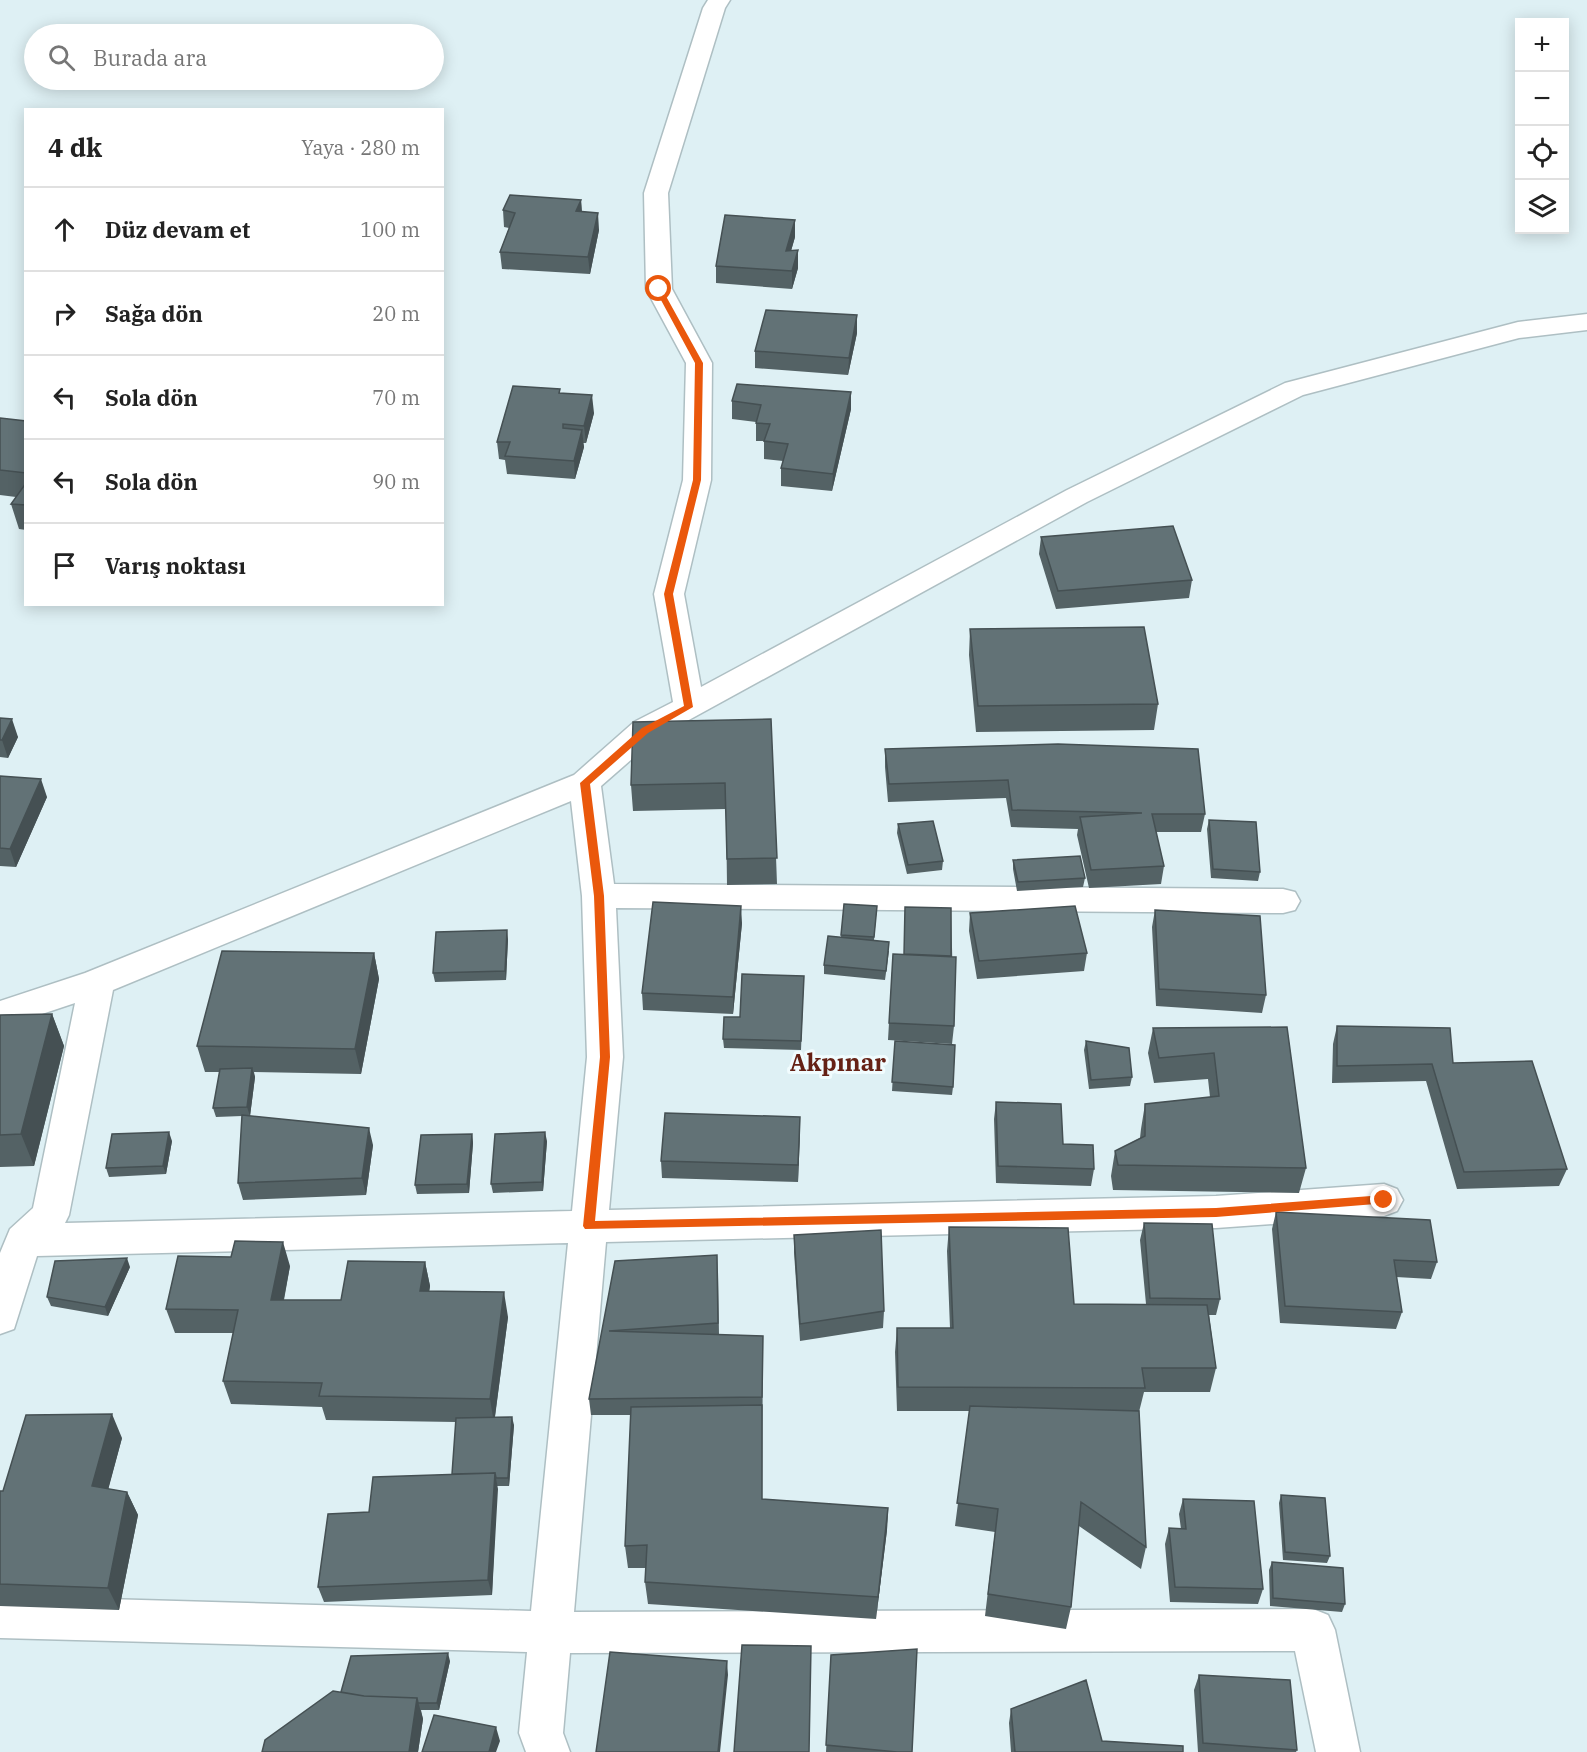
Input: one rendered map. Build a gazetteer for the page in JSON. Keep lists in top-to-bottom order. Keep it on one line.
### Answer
{"districts":["Akpınar"],"page":{"map_buttons":["+","−"],"search":"Burada ara","heading":["4 dk","Yaya · 280 m"],"list":[["Düz devam et","100 m"],["Sağa dön","20 m"],["Sola dön","70 m"],["Sola dön","90 m"],"Varış noktası"]}}
